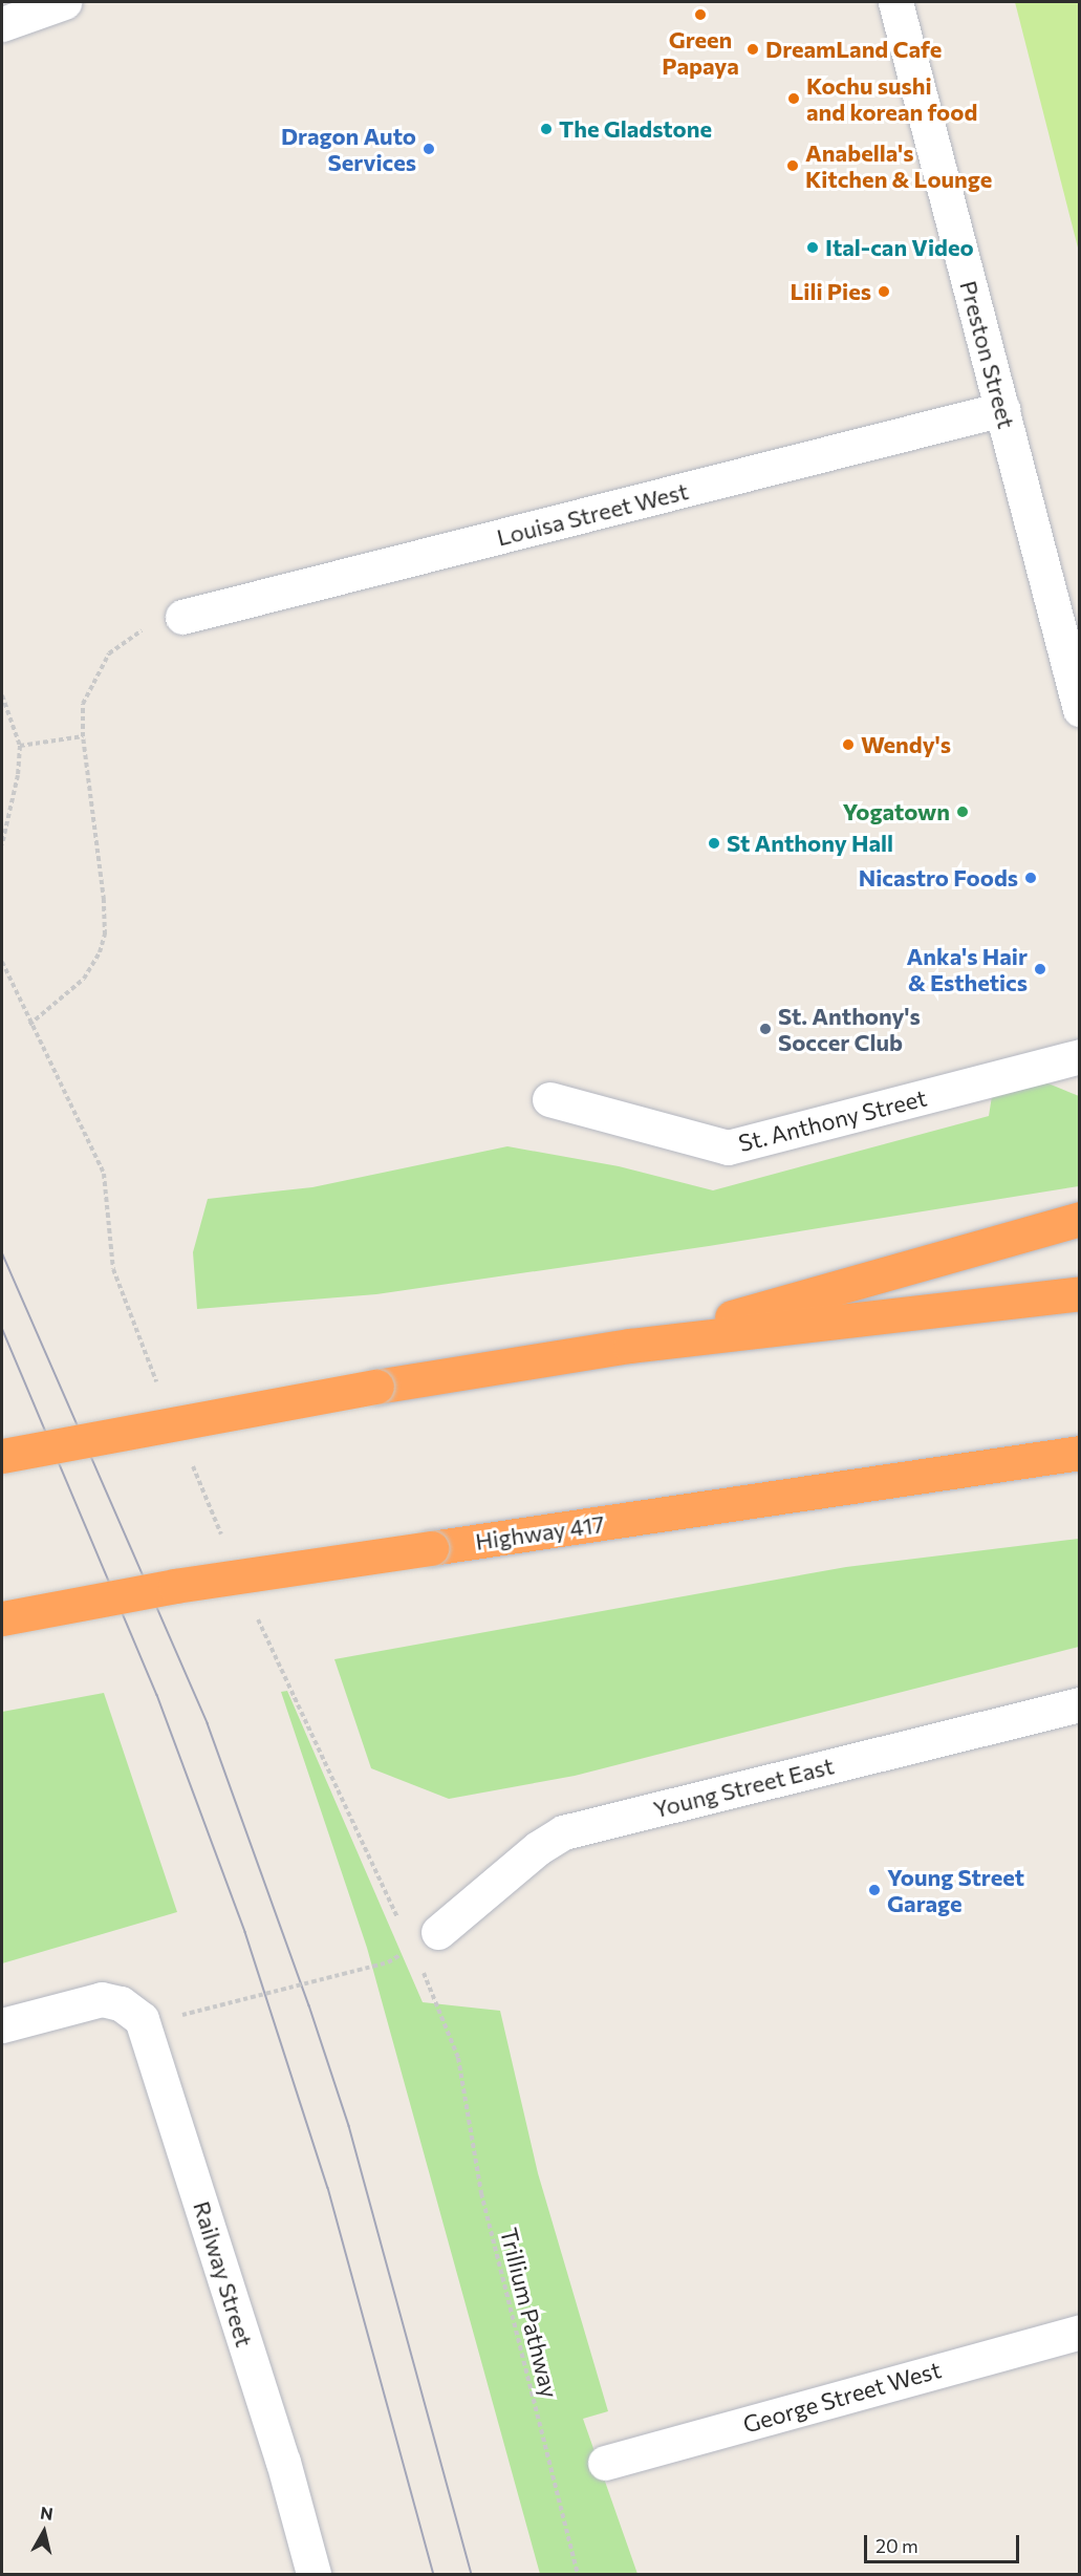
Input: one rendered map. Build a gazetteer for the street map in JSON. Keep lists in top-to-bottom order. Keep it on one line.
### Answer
{"streets":{"highway":["Highway 417"],"street":["Preston Street","Louisa Street West","St. Anthony Street","Young Street East","Railway Street","George Street West"],"path":["Trillium Pathway"]},"crossings":[["Preston Street","Louisa Street West"]],"places":["Green Papaya","DreamLand Cafe","Kochu sushi and korean food","The Gladstone","Dragon Auto Services","Anabella's Kitchen & Lounge","Ital-can Video","Lili Pies","Wendy's","Yogatown","St Anthony Hall","Nicastro Foods","Anka's Hair & Esthetics","St. Anthony's Soccer Club","Young Street Garage"],"scale_bar":"20 m","north":"top"}
